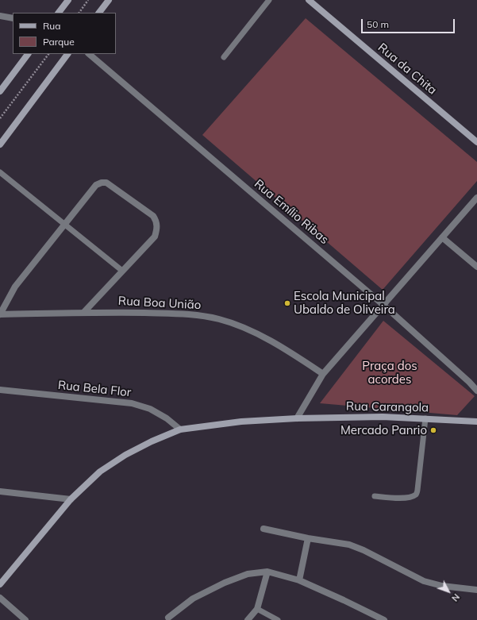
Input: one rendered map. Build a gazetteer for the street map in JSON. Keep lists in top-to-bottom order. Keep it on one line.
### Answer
{"streets":{"street":["Rua da Chita","Rua Emílio Ribas","Rua Boa União","Rua Bela Flor","Rua Carangola"]},"crossings":[["Rua Bela Flor","Rua Carangola"]],"parks":["Praça dos acordes"],"places":["Escola Municipal Ubaldo de Oliveira","Mercado Panrio"],"legend":["Rua","Parque"],"scale_bar":"50 m","north":"bottom right"}
